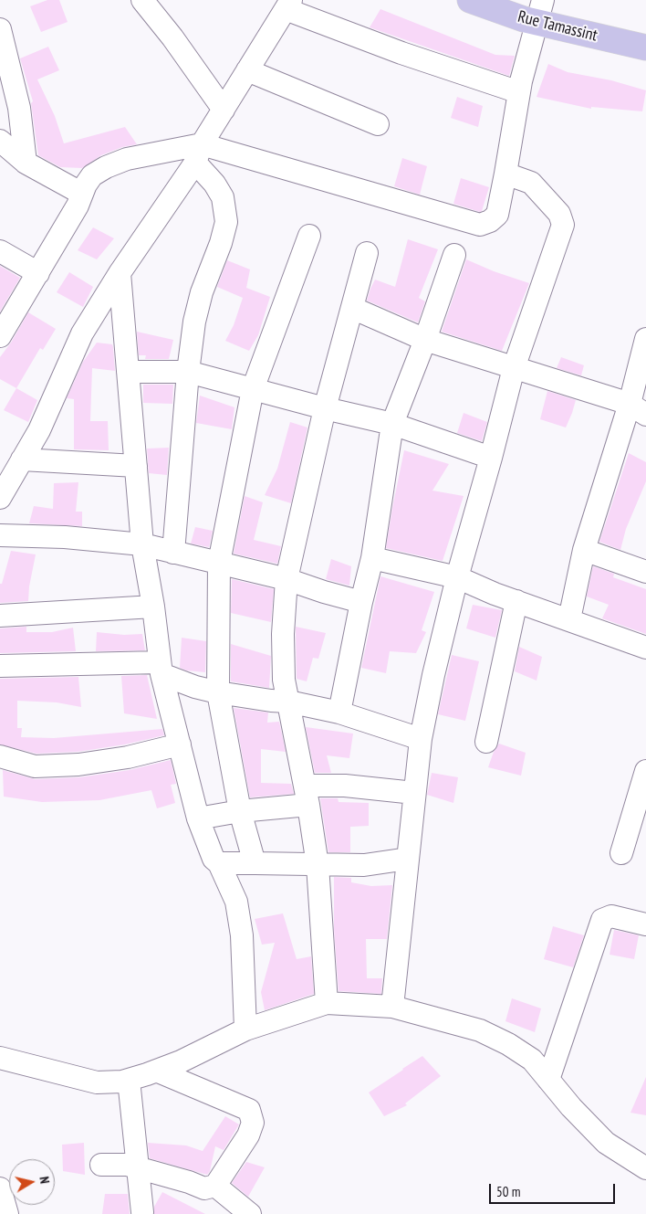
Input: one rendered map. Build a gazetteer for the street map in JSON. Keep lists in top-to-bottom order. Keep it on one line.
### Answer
{"streets":{"main road":["Rue Tamassint"]},"scale_bar":"50 m","north":"right"}
